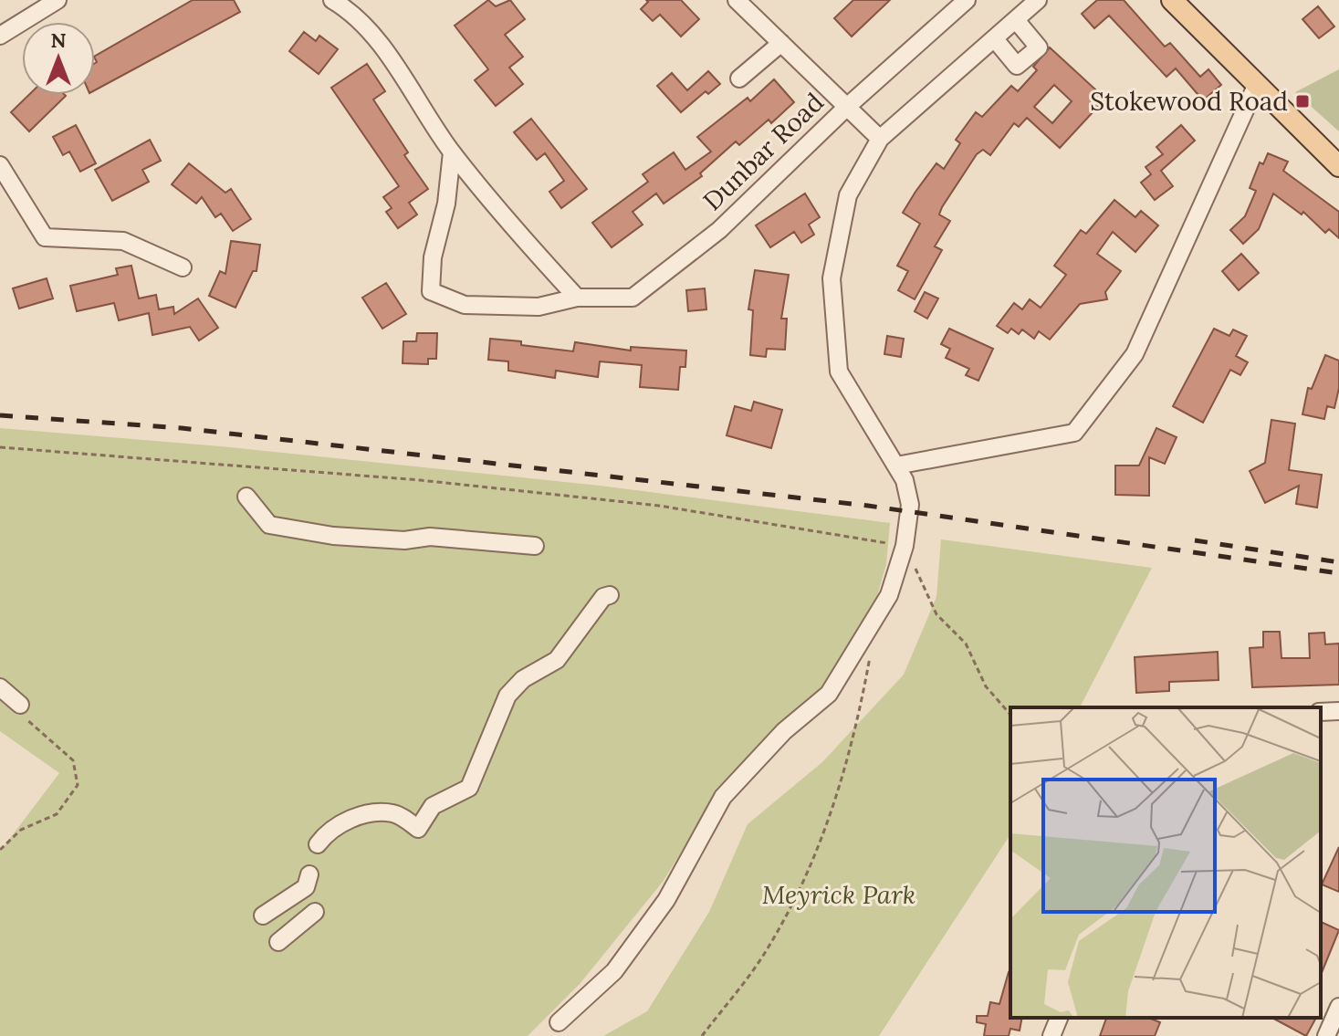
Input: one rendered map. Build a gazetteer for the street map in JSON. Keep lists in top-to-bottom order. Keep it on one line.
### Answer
{"streets":{"street":["Dunbar Road"]},"parks":["Meyrick Park"],"places":{"transit":["Stokewood Road"]},"north":"top"}
